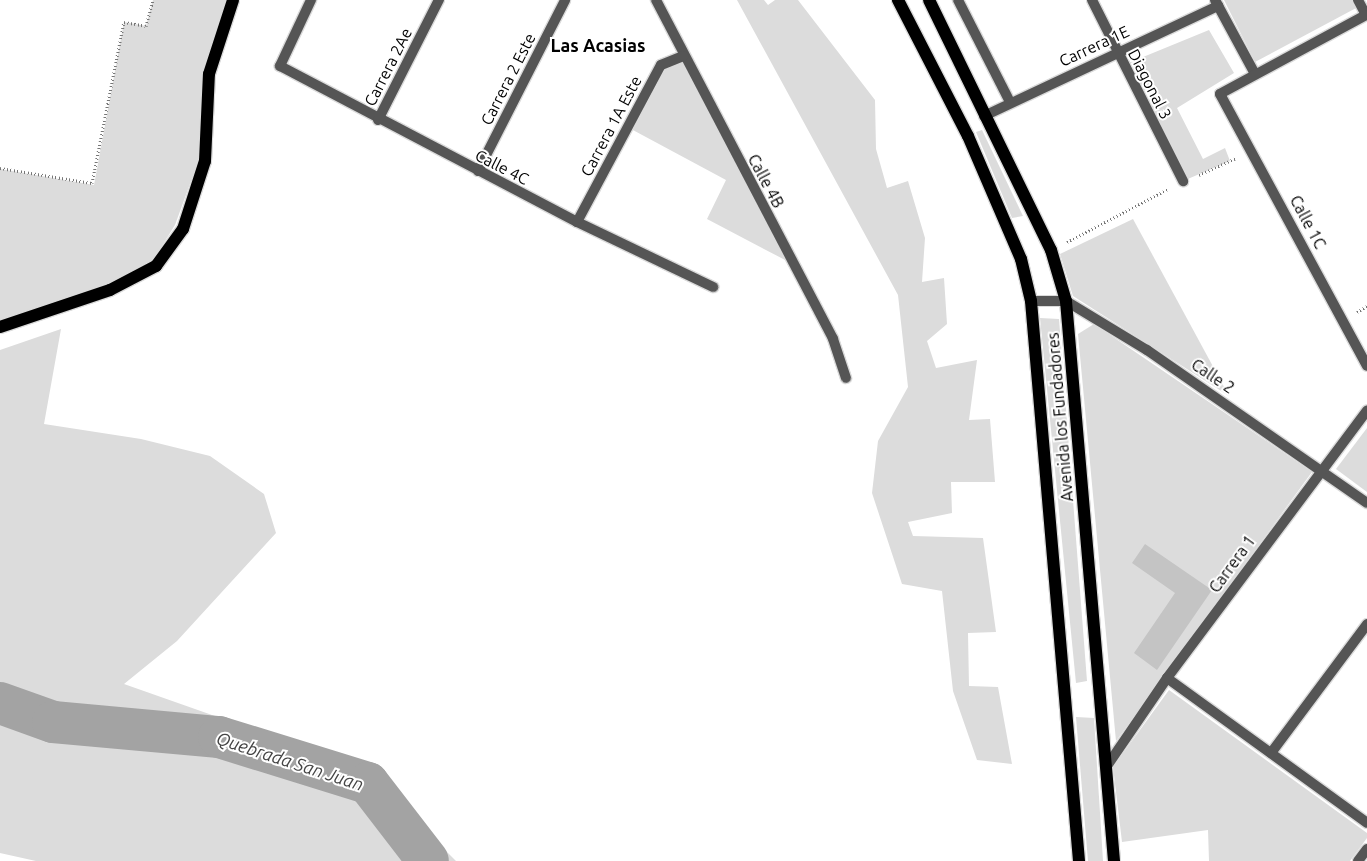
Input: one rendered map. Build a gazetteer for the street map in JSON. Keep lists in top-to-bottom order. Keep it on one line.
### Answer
{"streets":{"main road":["Avenida los Fundadores"],"street":["Carrera 1E","Carrera 2Ae","Carrera 2 Este","Diagonal 3","Carrera 1A Este","Calle 4C","Calle 4B","Calle 1C","Calle 2","Carrera 1"]},"crossings":[["Carrera 1E","Diagonal 3"],["Carrera 1E","Avenida los Fundadores"],["Carrera 2Ae","Calle 4C"],["Carrera 2 Este","Calle 4C"],["Carrera 1A Este","Calle 4C"],["Carrera 1A Este","Calle 4B"],["Calle 2","Avenida los Fundadores"],["Calle 2","Carrera 1"],["Avenida los Fundadores","Carrera 1"]],"districts":["Las Acasias"],"water":["Quebrada San Juan"]}
